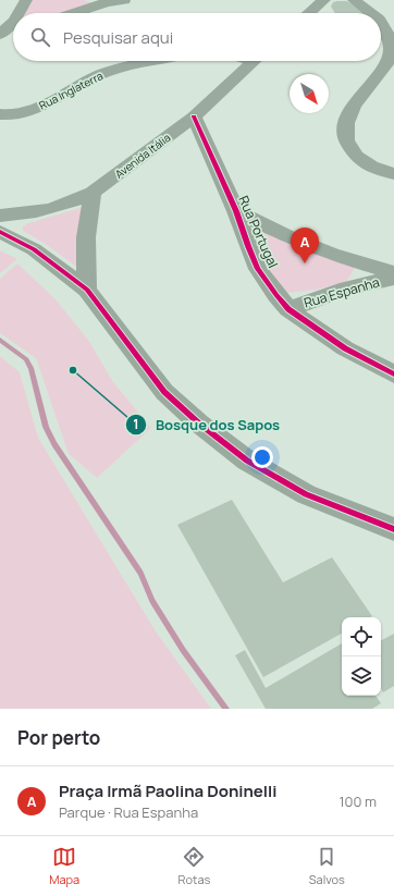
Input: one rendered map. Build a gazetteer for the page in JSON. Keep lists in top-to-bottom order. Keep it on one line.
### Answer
{"streets":{"street":["Rua Inglaterra","Avenida Itália","Rua Portugal","Rua Espanha"]},"crossings":[["Avenida Itália","Rua Portugal"],["Rua Portugal","Rua Espanha"]],"places":["Bosque dos Sapos"],"north":"bottom right","page":{"search":"Pesquisar aqui","pins":"A","heading":"Por perto","list":[{"mark":"A","name":"Praça Irmã Paolina Doninelli","note":"Parque · Rua Espanha","value":"100 m"}],"nav":["Mapa","Rotas","Salvos"]}}
